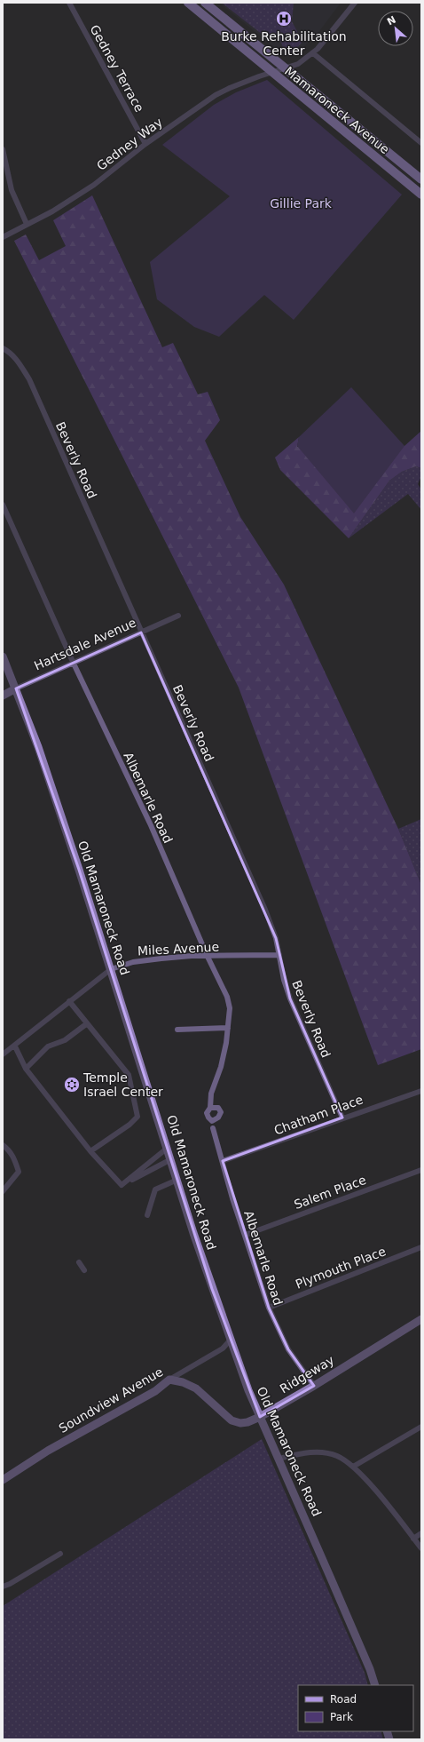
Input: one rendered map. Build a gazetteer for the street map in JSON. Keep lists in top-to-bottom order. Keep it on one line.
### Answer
{"streets":{"main road":["Mamaroneck Avenue","Hartsdale Avenue","Old Mamaroneck Road","Ridgeway","Soundview Avenue"],"street":["Gedney Terrace","Gedney Way","Beverly Road","Albemarle Road","Miles Avenue","Chatham Place","Salem Place","Plymouth Place"]},"crossings":[["Gedney Terrace","Gedney Way"],["Mamaroneck Avenue","Gedney Way"],["Beverly Road","Hartsdale Avenue"],["Beverly Road","Miles Avenue"],["Beverly Road","Chatham Place"],["Hartsdale Avenue","Albemarle Road"],["Hartsdale Avenue","Old Mamaroneck Road"],["Albemarle Road","Miles Avenue"],["Albemarle Road","Chatham Place"],["Albemarle Road","Salem Place"],["Albemarle Road","Plymouth Place"],["Albemarle Road","Ridgeway"],["Old Mamaroneck Road","Miles Avenue"],["Old Mamaroneck Road","Ridgeway"],["Old Mamaroneck Road","Soundview Avenue"],["Ridgeway","Soundview Avenue"]],"parks":["Gillie Park"],"places":{"hospital":["Burke Rehabilitation Center"],"synagogue":["Temple Israel Center"]},"legend":["Road","Park"],"north":"top left"}
